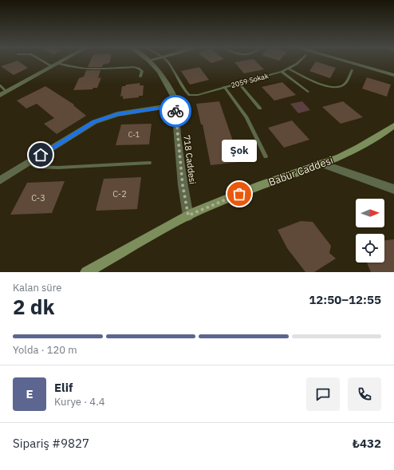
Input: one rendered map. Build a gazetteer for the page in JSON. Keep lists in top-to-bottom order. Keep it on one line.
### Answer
{"streets":{"main road":["Babür Caddesi"],"street":["718 Caddesi"],"lane":["2059 Sokak"]},"crossings":[["718 Caddesi","Babür Caddesi"]],"places":["Şok"],"house_numbers":["C-1","C-2","C-3"],"north":"right","page":{"bubble":"Şok","heading":["2 dk","Kalan süre","12:50–12:55"],"panel":["Elif","Kurye · 4.4","Sipariş #9827","₺432"],"bar":"Yolda · 120 m","round":"E"}}
